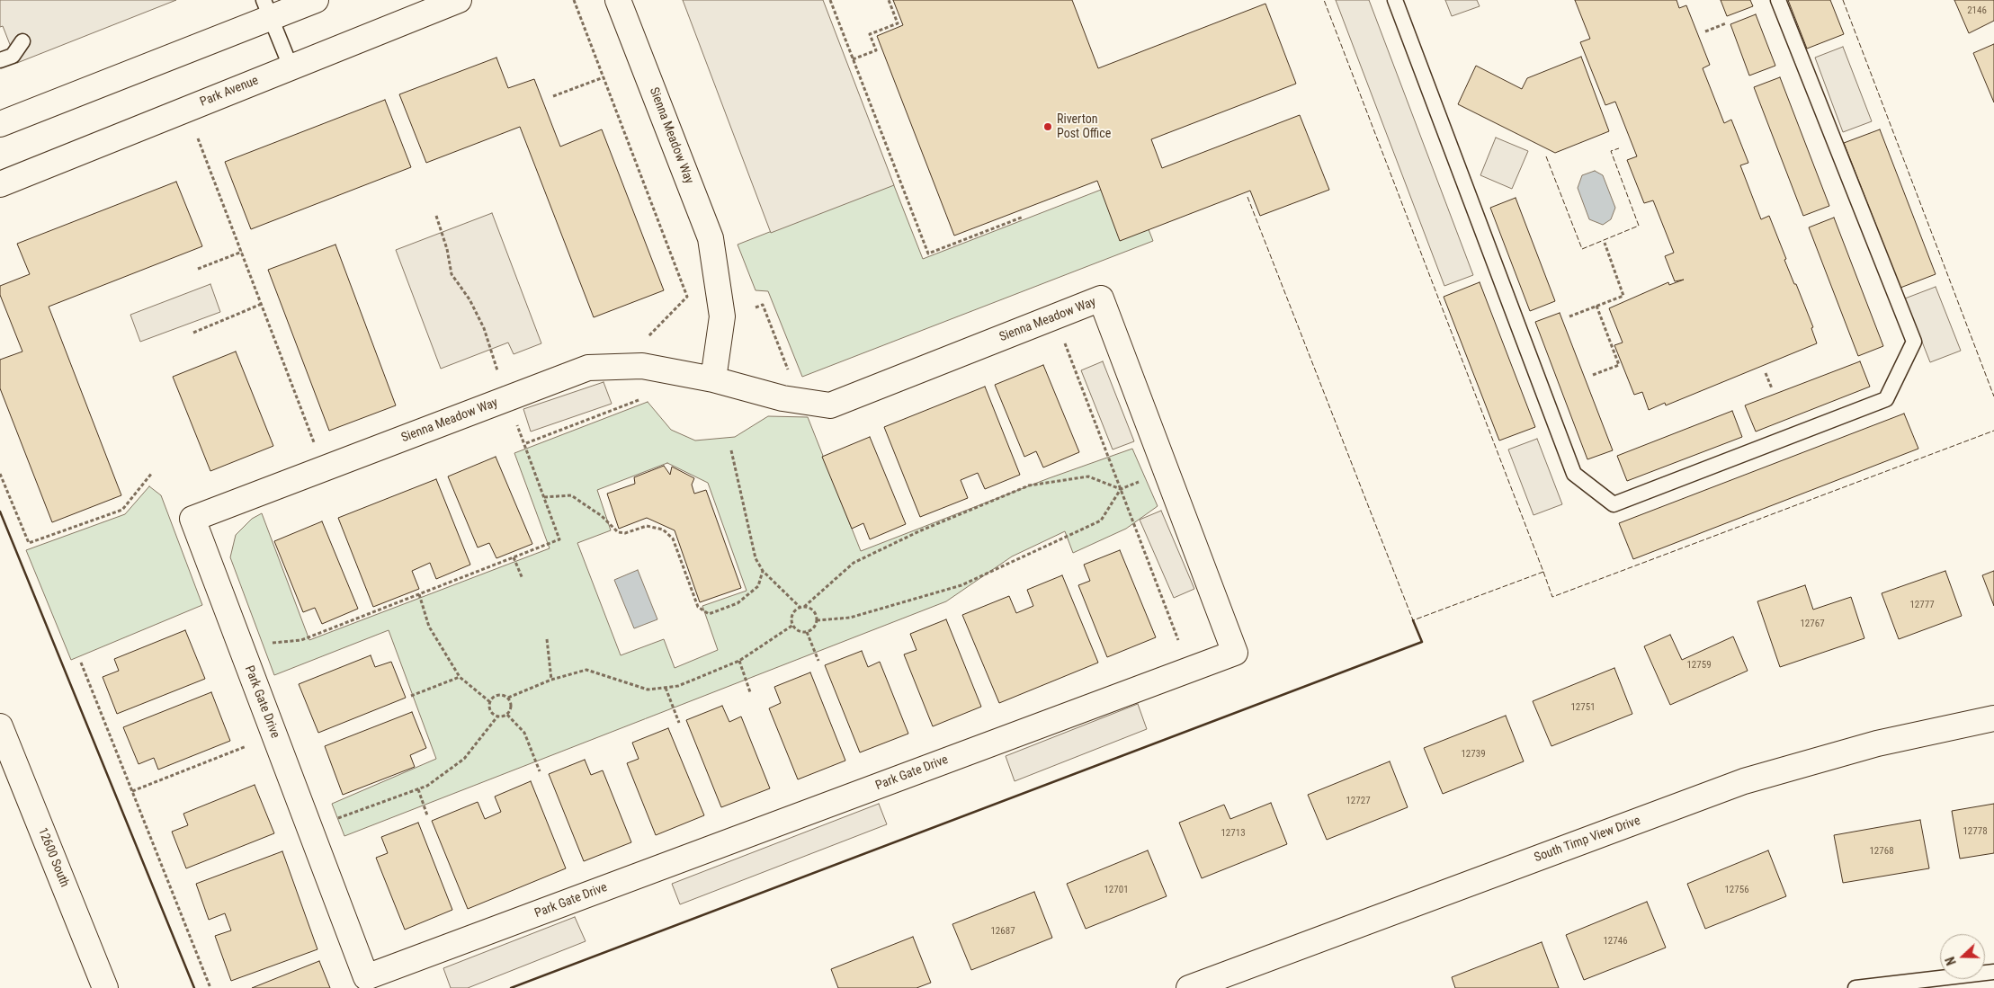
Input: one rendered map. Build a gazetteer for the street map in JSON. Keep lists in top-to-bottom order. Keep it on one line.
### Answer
{"streets":{"street":["Park Avenue","Sienna Meadow Way","Park Gate Drive","South Timp View Drive","12600 South"]},"crossings":[["Sienna Meadow Way","Park Gate Drive"]],"places":["Riverton Post Office"],"house_numbers":["2146","12777","12767","12759","12751","12739","12727","12778","12713","12768","12701","12756","12687","12746"],"north":"left"}
